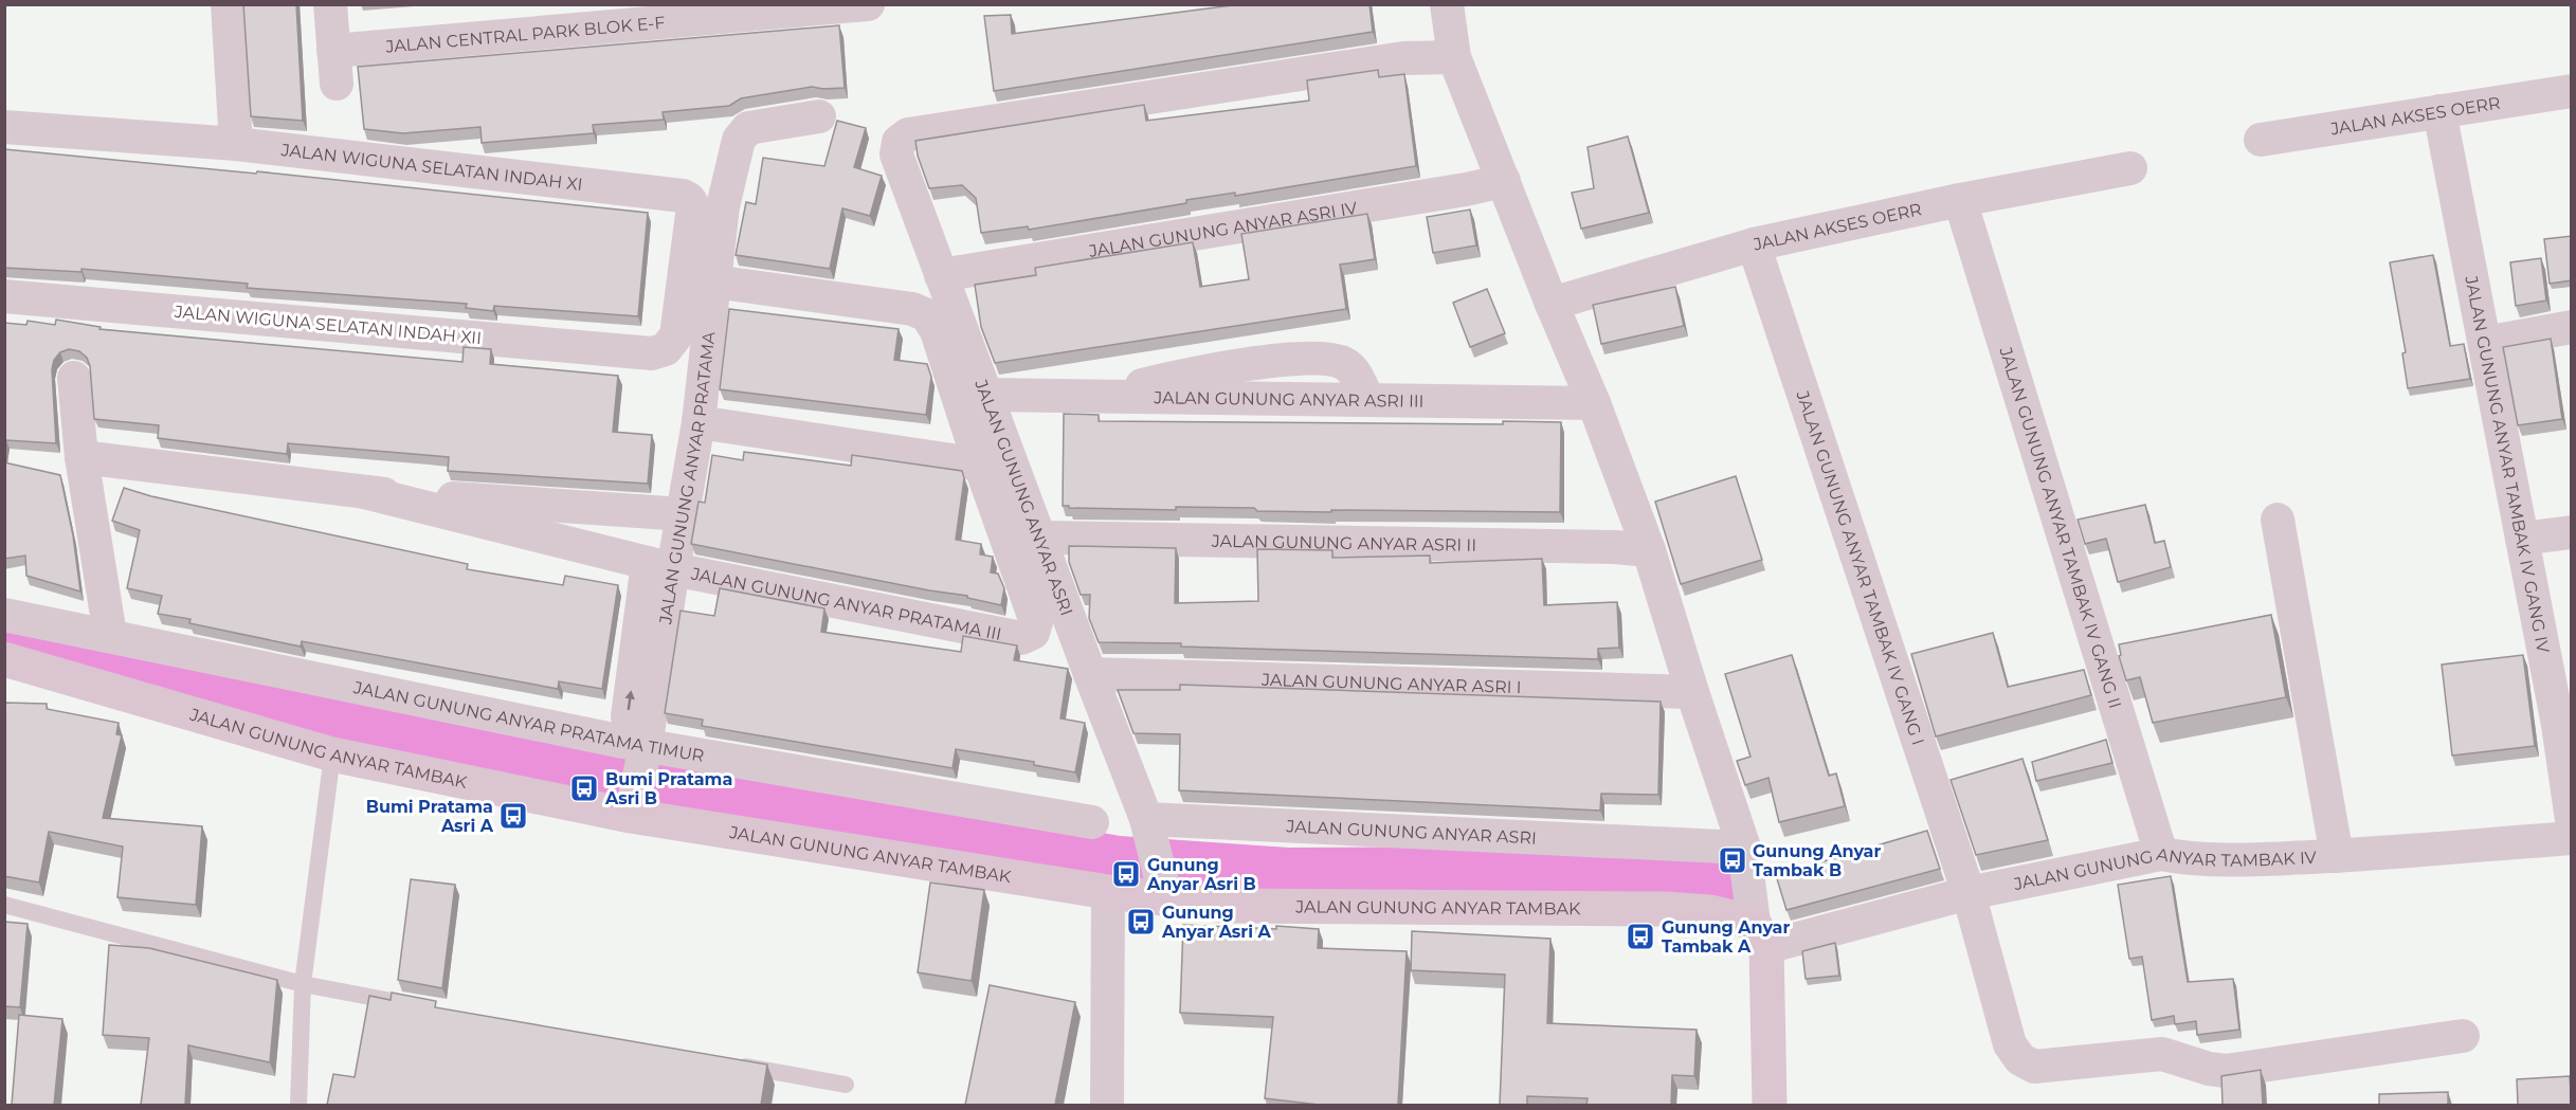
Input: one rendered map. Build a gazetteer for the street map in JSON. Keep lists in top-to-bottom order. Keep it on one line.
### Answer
{"streets":{"street":["JALAN CENTRAL PARK BLOK E-F","JALAN AKSES OERR","JALAN WIGUNA SELATAN INDAH XI","JALAN GUNUNG ANYAR ASRI IV","JALAN WIGUNA SELATAN INDAH XII","JALAN GUNUNG ANYAR ASRI III","JALAN GUNUNG ANYAR TAMBAK IV GANG IV","JALAN GUNUNG ANYAR PRATAMA","JALAN GUNUNG ANYAR ASRI","JALAN GUNUNG ANYAR TAMBAK IV GANG II","JALAN GUNUNG ANYAR ASRI II","JALAN GUNUNG ANYAR TAMBAK IV GANG I","JALAN GUNUNG ANYAR PRATAMA III","JALAN GUNUNG ANYAR ASRI I","JALAN GUNUNG ANYAR PRATAMA TIMUR","JALAN GUNUNG ANYAR TAMBAK","JALAN GUNUNG ANYAR TAMBAK IV"]},"crossings":[["JALAN AKSES OERR","JALAN GUNUNG ANYAR TAMBAK IV GANG IV"],["JALAN AKSES OERR","JALAN GUNUNG ANYAR TAMBAK IV GANG II"],["JALAN AKSES OERR","JALAN GUNUNG ANYAR TAMBAK IV GANG I"],["JALAN WIGUNA SELATAN INDAH XI","JALAN WIGUNA SELATAN INDAH XII"],["JALAN GUNUNG ANYAR ASRI IV","JALAN GUNUNG ANYAR ASRI"],["JALAN GUNUNG ANYAR ASRI III","JALAN GUNUNG ANYAR ASRI"],["JALAN GUNUNG ANYAR PRATAMA","JALAN GUNUNG ANYAR PRATAMA III"],["JALAN GUNUNG ANYAR PRATAMA","JALAN GUNUNG ANYAR PRATAMA TIMUR"],["JALAN GUNUNG ANYAR PRATAMA","JALAN GUNUNG ANYAR TAMBAK"],["JALAN GUNUNG ANYAR ASRI","JALAN GUNUNG ANYAR ASRI II"],["JALAN GUNUNG ANYAR ASRI","JALAN GUNUNG ANYAR ASRI I"],["JALAN GUNUNG ANYAR ASRI","JALAN GUNUNG ANYAR TAMBAK"],["JALAN GUNUNG ANYAR TAMBAK IV GANG II","JALAN GUNUNG ANYAR TAMBAK IV"],["JALAN GUNUNG ANYAR TAMBAK IV GANG I","JALAN GUNUNG ANYAR TAMBAK IV"],["JALAN GUNUNG ANYAR PRATAMA TIMUR","JALAN GUNUNG ANYAR TAMBAK"],["JALAN GUNUNG ANYAR TAMBAK","JALAN GUNUNG ANYAR TAMBAK IV"]],"places":{"bus stop":["Bumi Pratama Asri B","Bumi Pratama Asri A","Gunung Anyar Tambak B","Gunung Anyar Asri B","Gunung Anyar Asri A","Gunung Anyar Tambak A"]}}
